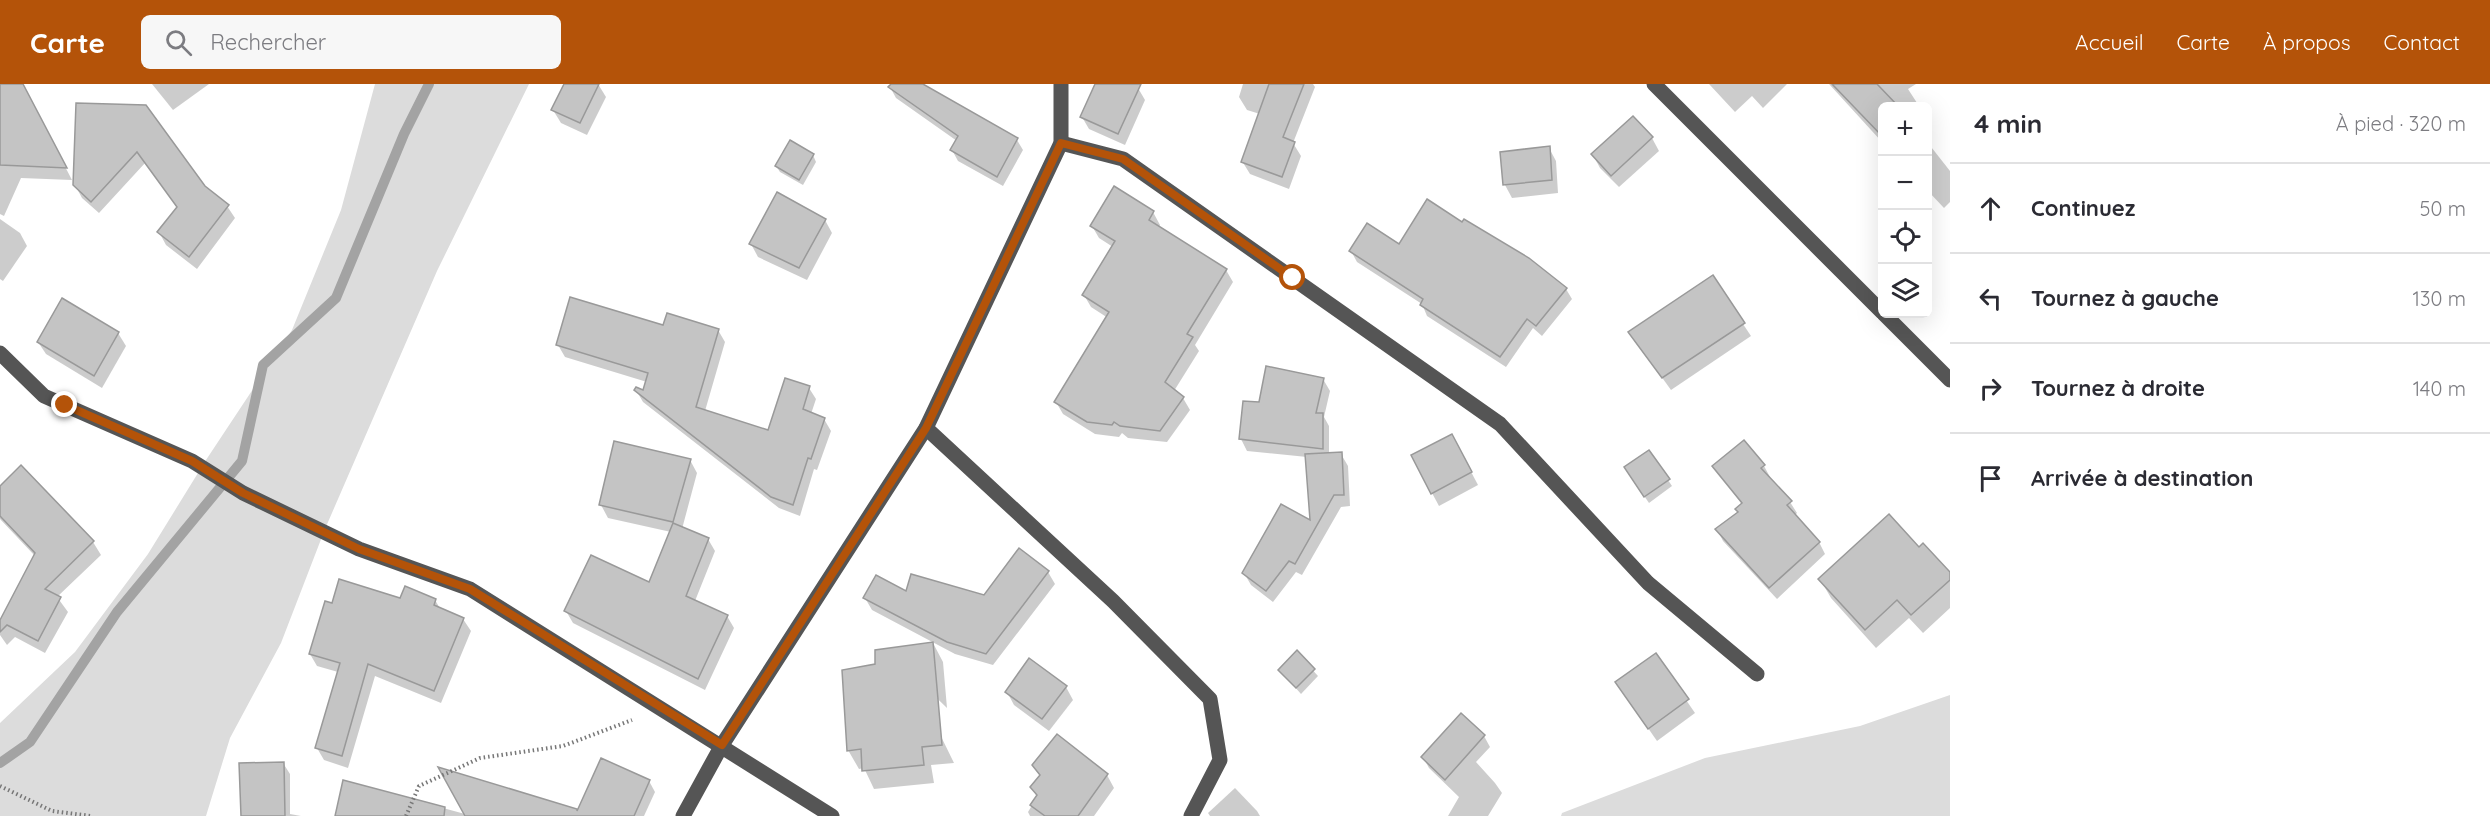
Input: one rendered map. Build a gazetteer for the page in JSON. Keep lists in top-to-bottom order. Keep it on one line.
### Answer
{"page":{"header":"Carte","search":"Rechercher","nav":["Accueil","Carte","À propos","Contact"],"heading":["4 min","À pied · 320 m"],"map_buttons":["+","−"],"list":[["Continuez","50 m"],["Tournez à gauche","130 m"],["Tournez à droite","140 m"],"Arrivée à destination"]}}
